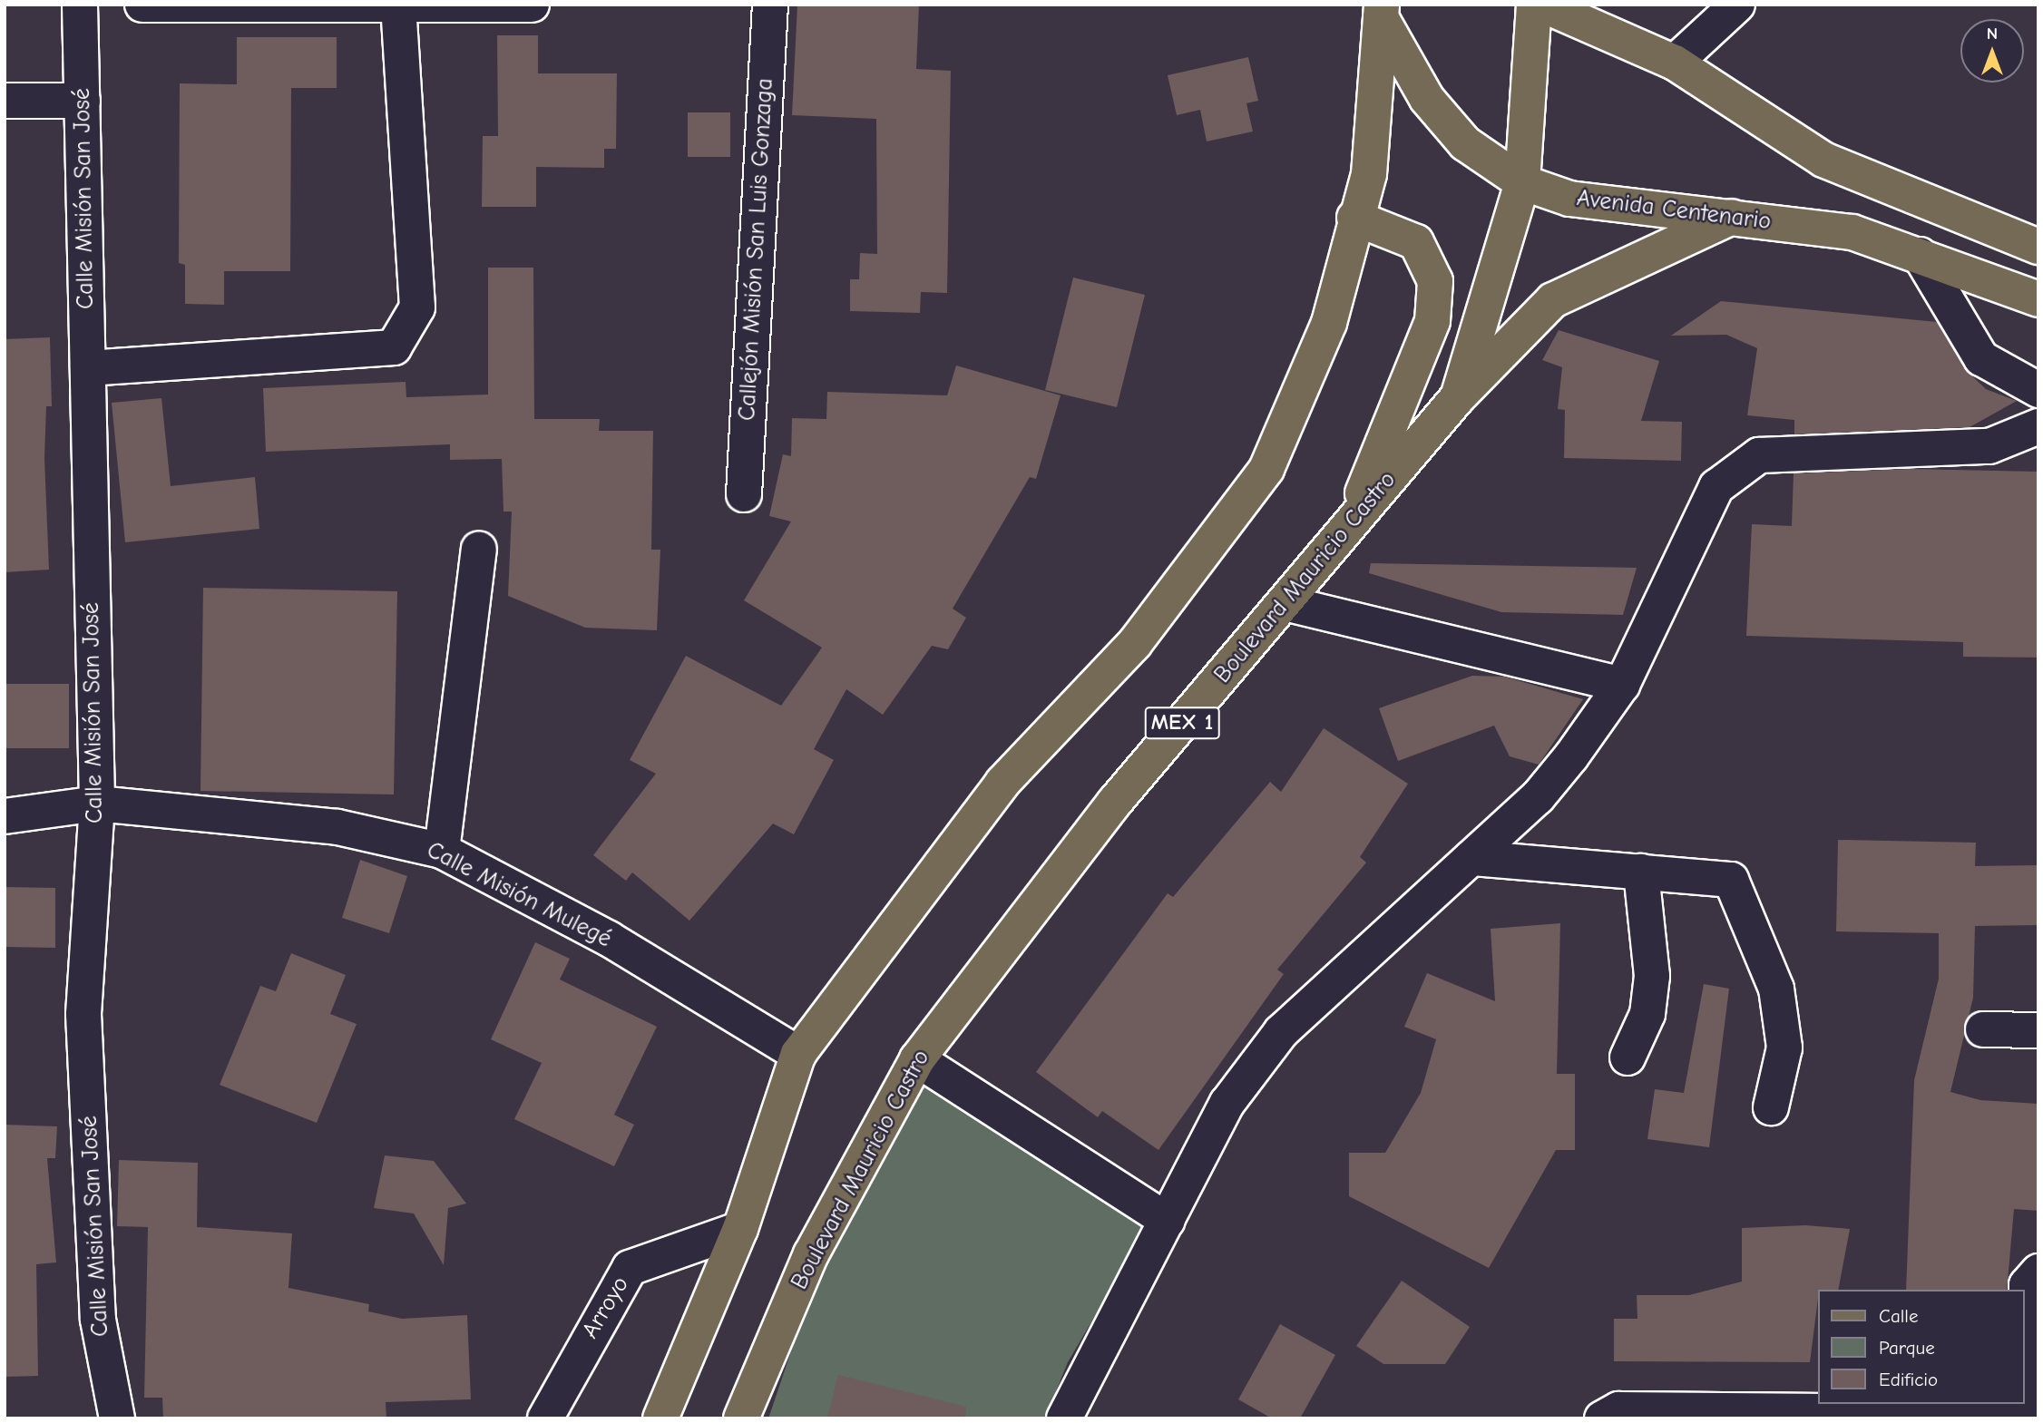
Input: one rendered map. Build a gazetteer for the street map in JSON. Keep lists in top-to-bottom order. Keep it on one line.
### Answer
{"streets":{"main road":["Avenida Centenario","Boulevard Mauricio Castro","MEX 1"],"street":["Calle Misión San José","Callejón Misión San Luis Gonzaga","Calle Misión Mulegé","Arroyo"]},"crossings":[["Calle Misión San José","Calle Misión Mulegé"],["Avenida Centenario","Boulevard Mauricio Castro"]],"legend":["Calle","Parque","Edificio"],"north":"top"}
